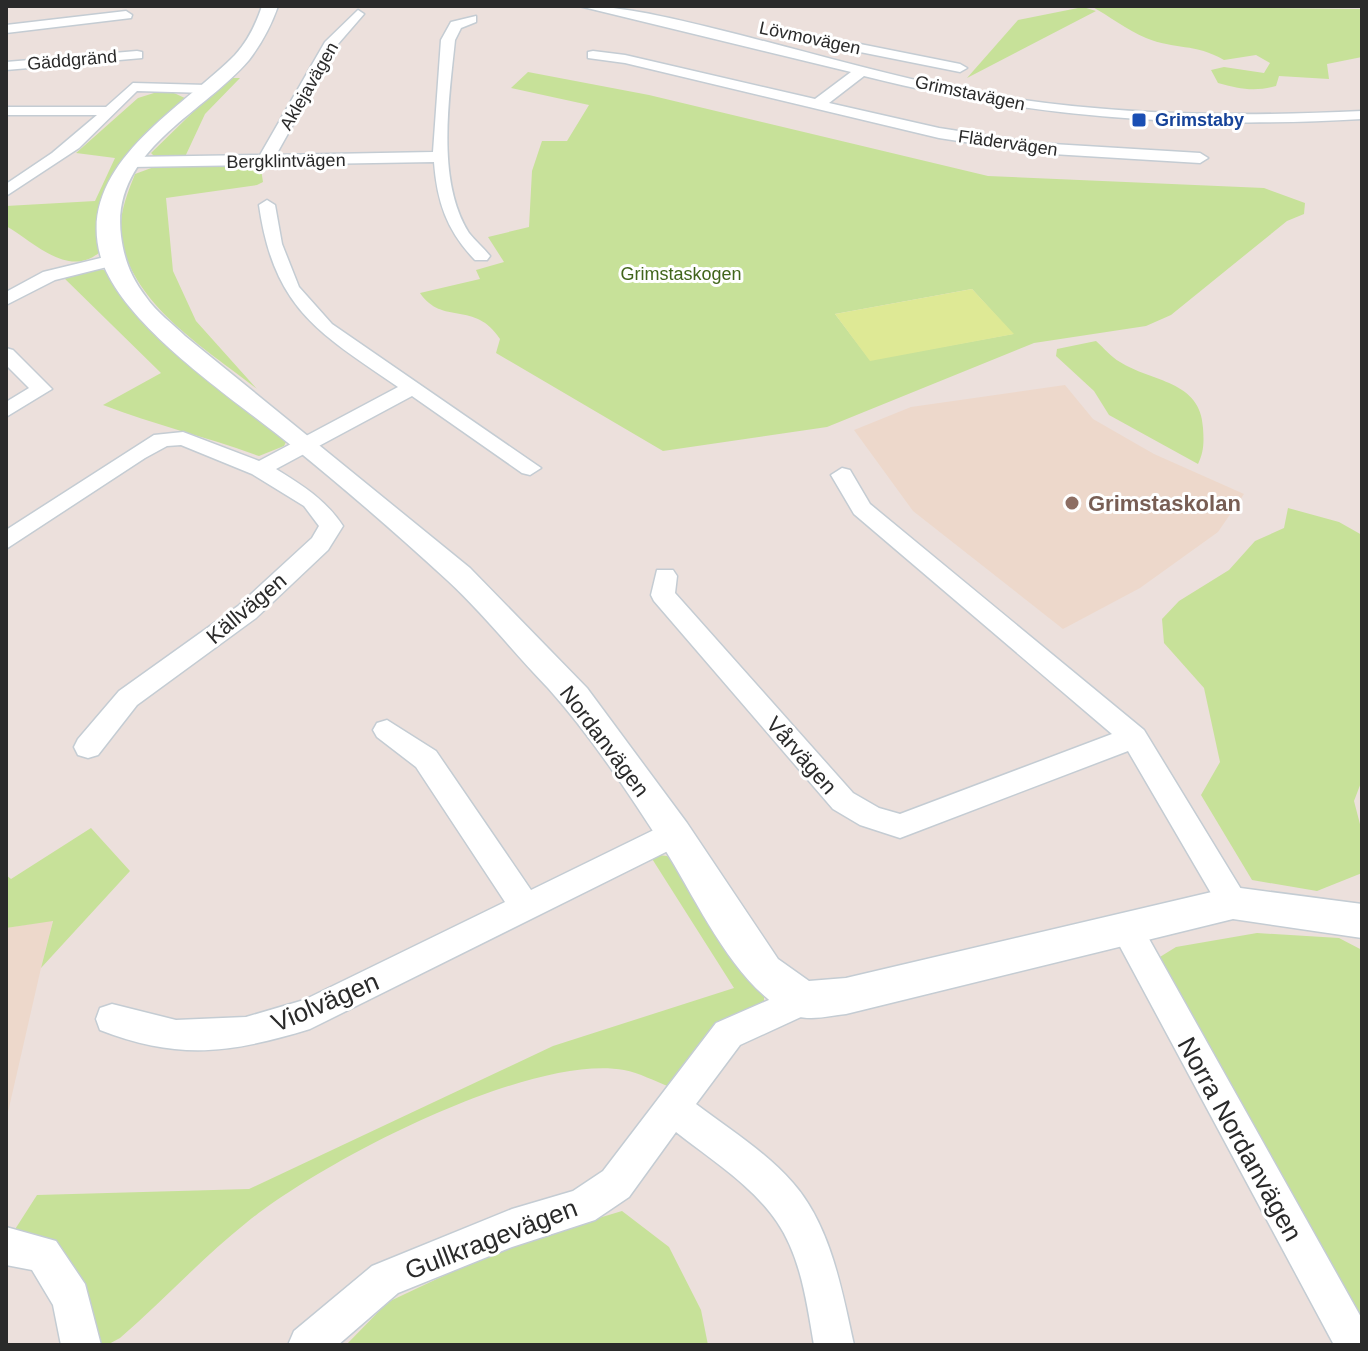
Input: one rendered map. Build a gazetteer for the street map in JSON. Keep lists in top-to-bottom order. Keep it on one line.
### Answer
{"streets":{"street":["Lövmovägen","Gäddgränd","Aklejavägen","Grimstavägen","Flädervägen","Bergklintvägen","Källvägen","Nordanvägen","Vårvägen","Violvägen","Norra Nordanvägen","Gullkragevägen"]},"crossings":[["Aklejavägen","Bergklintvägen"],["Bergklintvägen","Nordanvägen"],["Nordanvägen","Violvägen"],["Nordanvägen","Gullkragevägen"]],"parks":["Grimstaskogen"],"places":{"transit":["Grimstaby"],"other":["Grimstaskolan"]}}
